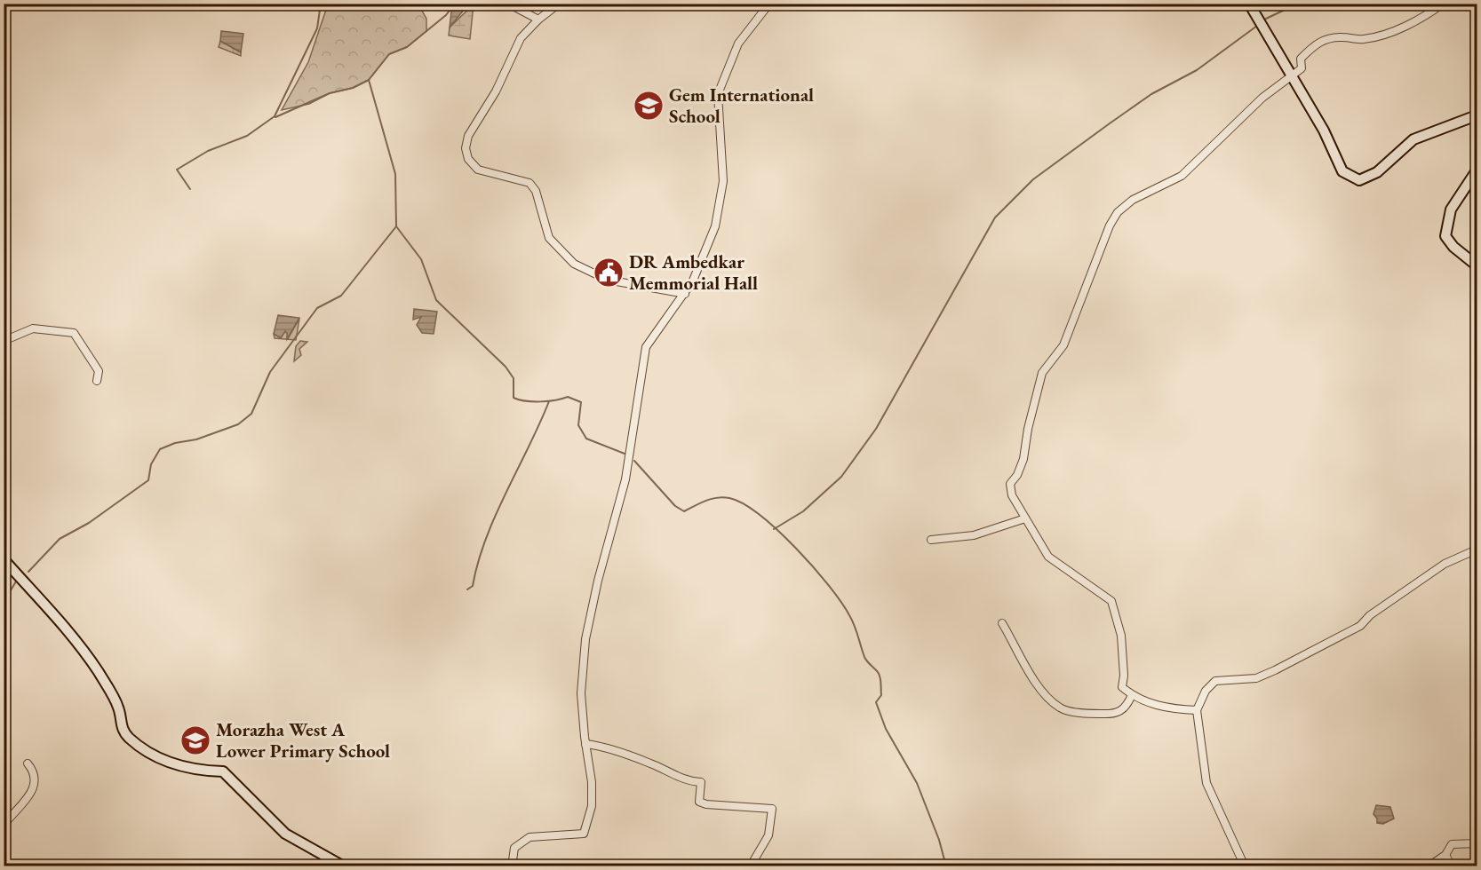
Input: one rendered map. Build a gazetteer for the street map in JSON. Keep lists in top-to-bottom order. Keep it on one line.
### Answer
{"places":{"school or university":["Gem International School","Morazha West A Lower Primary School"],"public building":["DR Ambedkar Memmorial Hall"]}}
